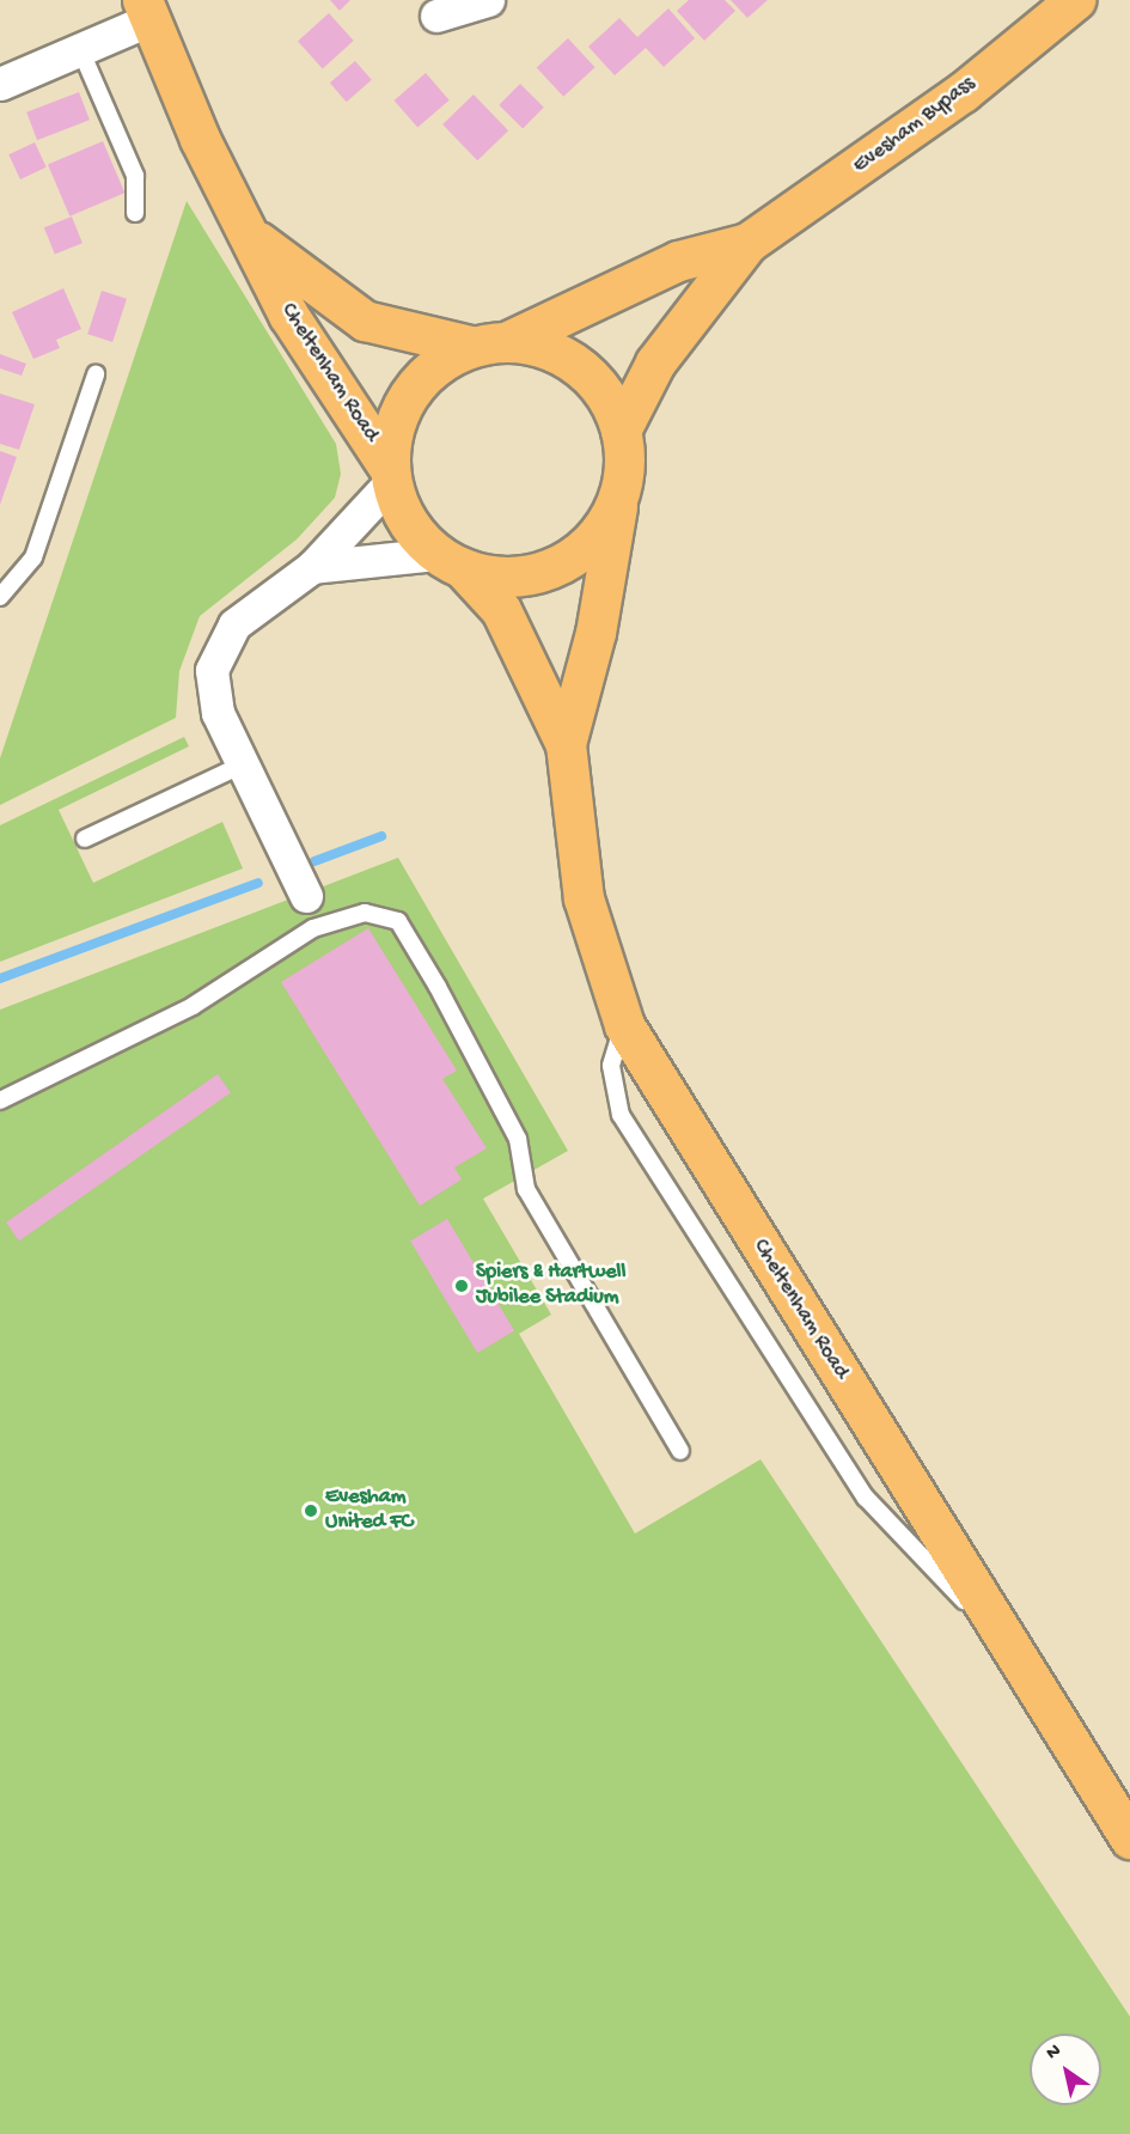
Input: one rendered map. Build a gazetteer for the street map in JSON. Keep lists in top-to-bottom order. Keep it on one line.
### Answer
{"streets":{"main road":["Evesham Bypass","Cheltenham Road"]},"crossings":[["Evesham Bypass","Cheltenham Road"]],"places":["Spiers & Hartwell Jubilee Stadium","Evesham United FC"],"north":"top left"}
